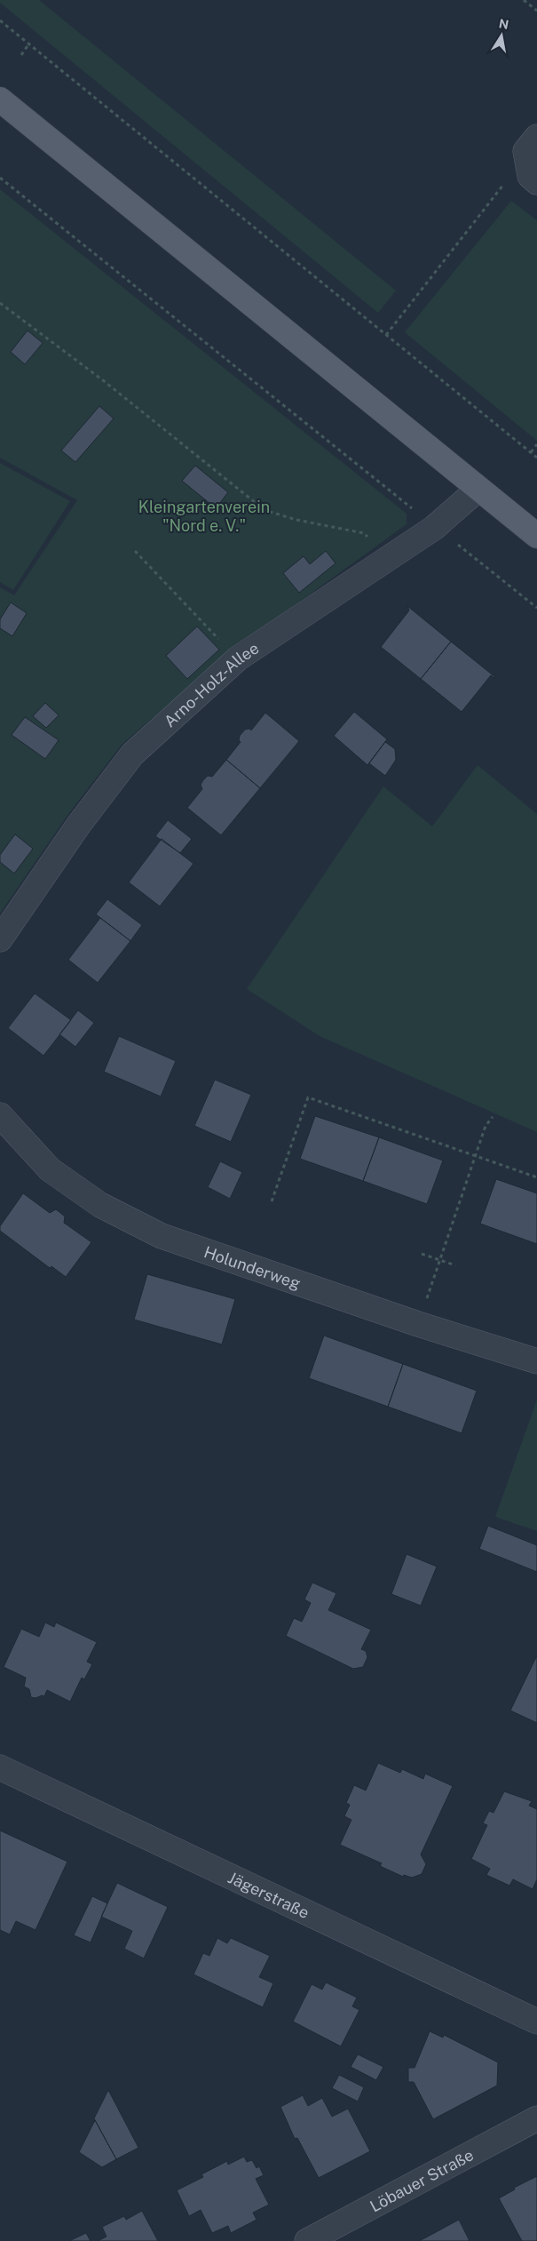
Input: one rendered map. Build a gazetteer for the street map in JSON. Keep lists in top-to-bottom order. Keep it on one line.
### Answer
{"streets":{"street":["Arno-Holz-Allee","Holunderweg","Jägerstraße","Löbauer Straße"]},"parks":["Kleingartenverein \"Nord e. V.\""],"north":"top"}
